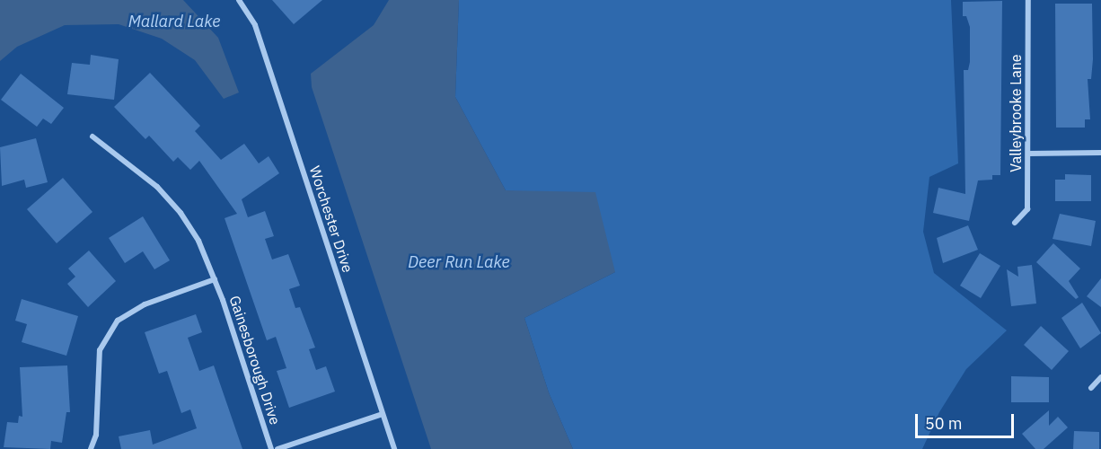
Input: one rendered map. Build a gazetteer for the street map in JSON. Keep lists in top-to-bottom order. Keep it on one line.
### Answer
{"streets":{"street":["Valleybrooke Lane","Worchester Drive","Gainesborough Drive"]},"water":["Mallard Lake","Deer Run Lake"],"scale_bar":"50 m"}
